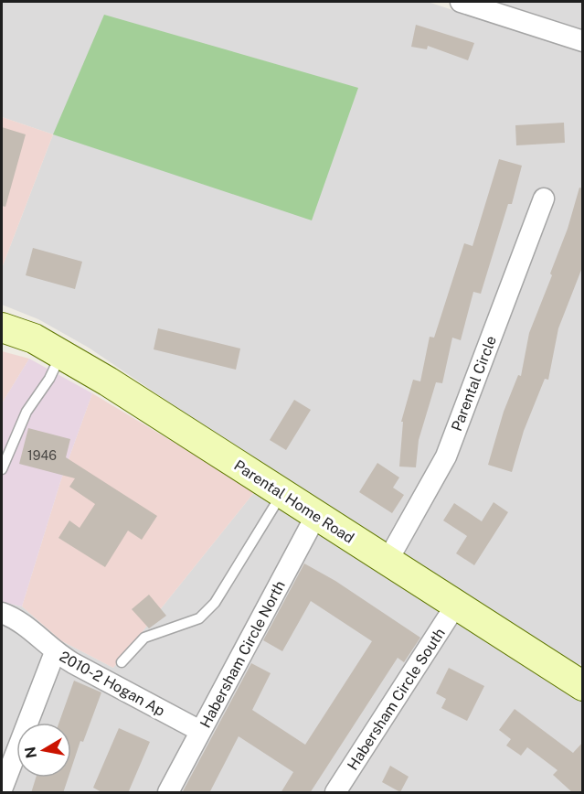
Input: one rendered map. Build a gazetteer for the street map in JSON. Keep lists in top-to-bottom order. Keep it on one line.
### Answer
{"streets":{"street":["Parental Circle","Parental Home Road","Habersham Circle North","2010-2 Hogan Ap","Habersham Circle South"]},"crossings":[["Parental Circle","Parental Home Road"],["Parental Home Road","Habersham Circle North"],["Parental Home Road","Habersham Circle South"],["Habersham Circle North","2010-2 Hogan Ap"]],"house_numbers":["1946"],"north":"left"}
